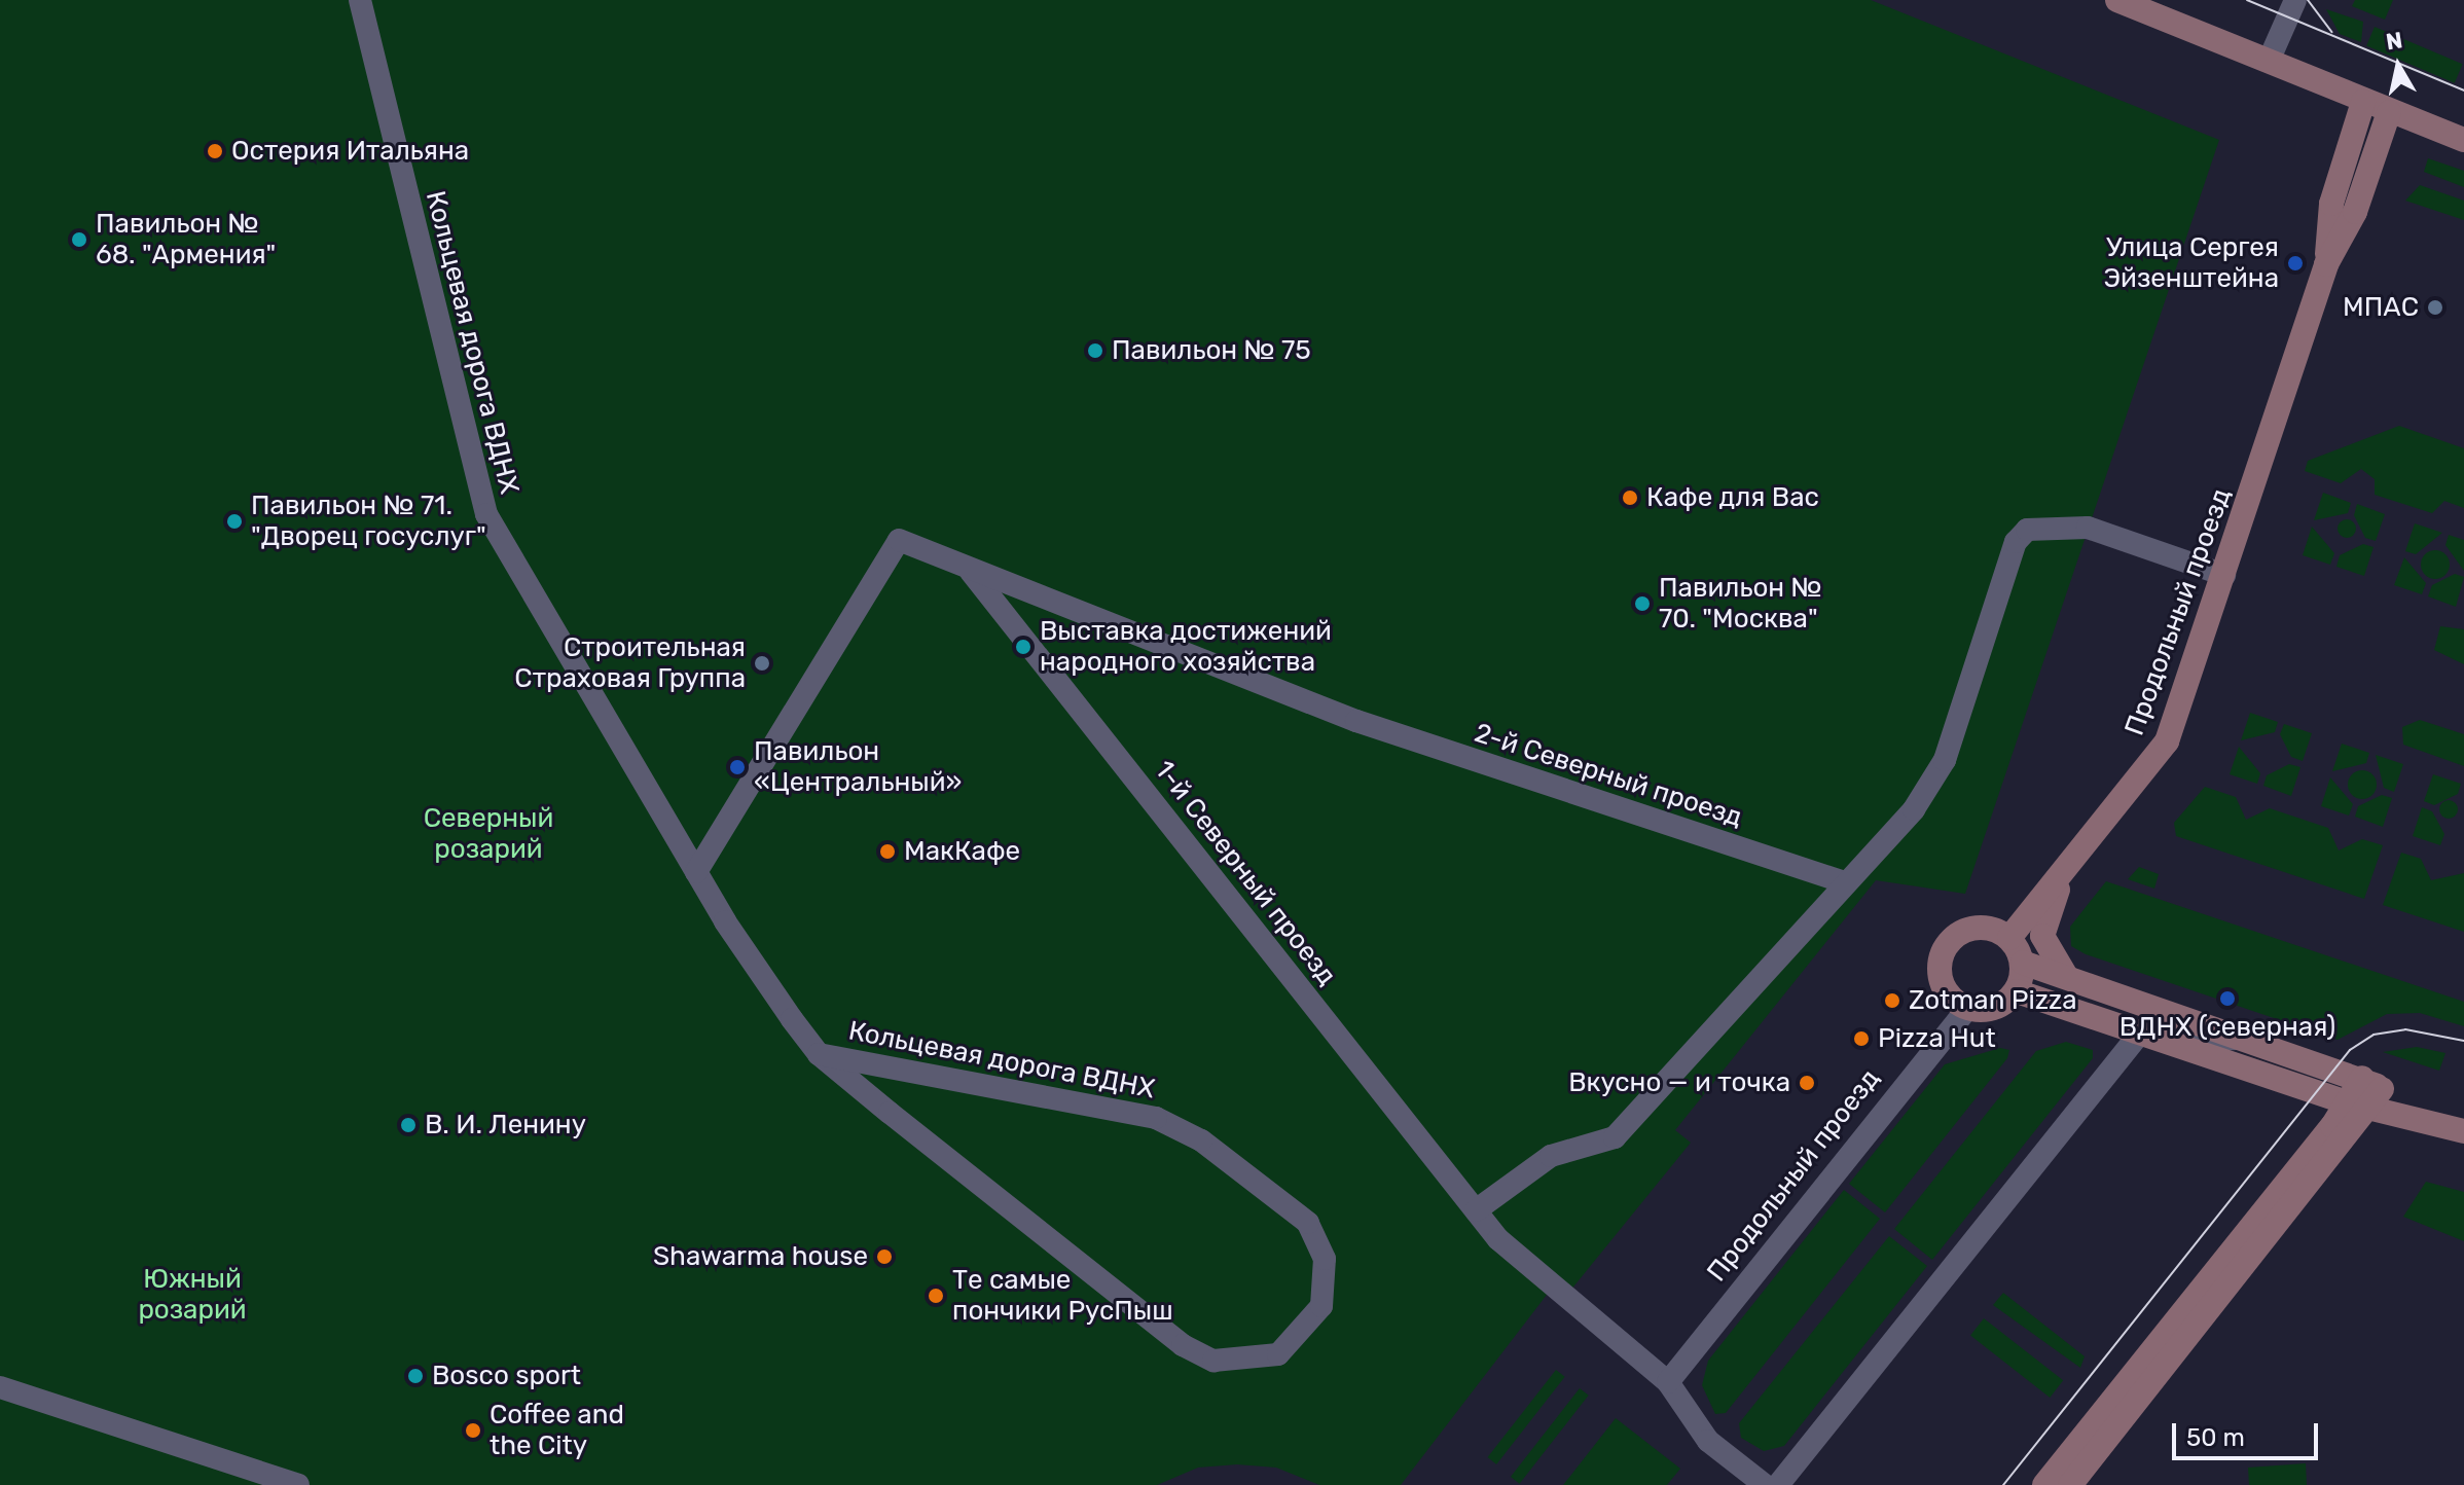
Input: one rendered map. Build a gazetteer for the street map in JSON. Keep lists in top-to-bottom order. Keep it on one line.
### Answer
{"streets":{"main road":["Продольный проезд"],"street":["Кольцевая дорога ВДНХ","2-й Северный проезд","1-й Северный проезд"]},"crossings":[["Кольцевая дорога ВДНХ","2-й Северный проезд"],["Продольный проезд","1-й Северный проезд"],["2-й Северный проезд","1-й Северный проезд"]],"parks":["Северный розарий","Южный розарий"],"places":["Остерия Итальяна","Павильон № 68. \"Армения\"","Улица Сергея Эйзенштейна","МПАС","Павильон № 75","Кафе для Вас","Павильон № 71. \"Дворец госуслуг\"","Павильон № 70. \"Москва\"","Выставка достижений народного хозяйства","Строительная Страховая Группа","Павильон «Центральный»","МакКафе","ВДНХ (северная)","Zotman Pizza","Pizza Hut","Вкусно — и точка","В. И. Ленину","Shawarma house","Те самые пончики РусПыш","Bosco sport","Coffee and the City"],"scale_bar":"50 m","north":"top"}
